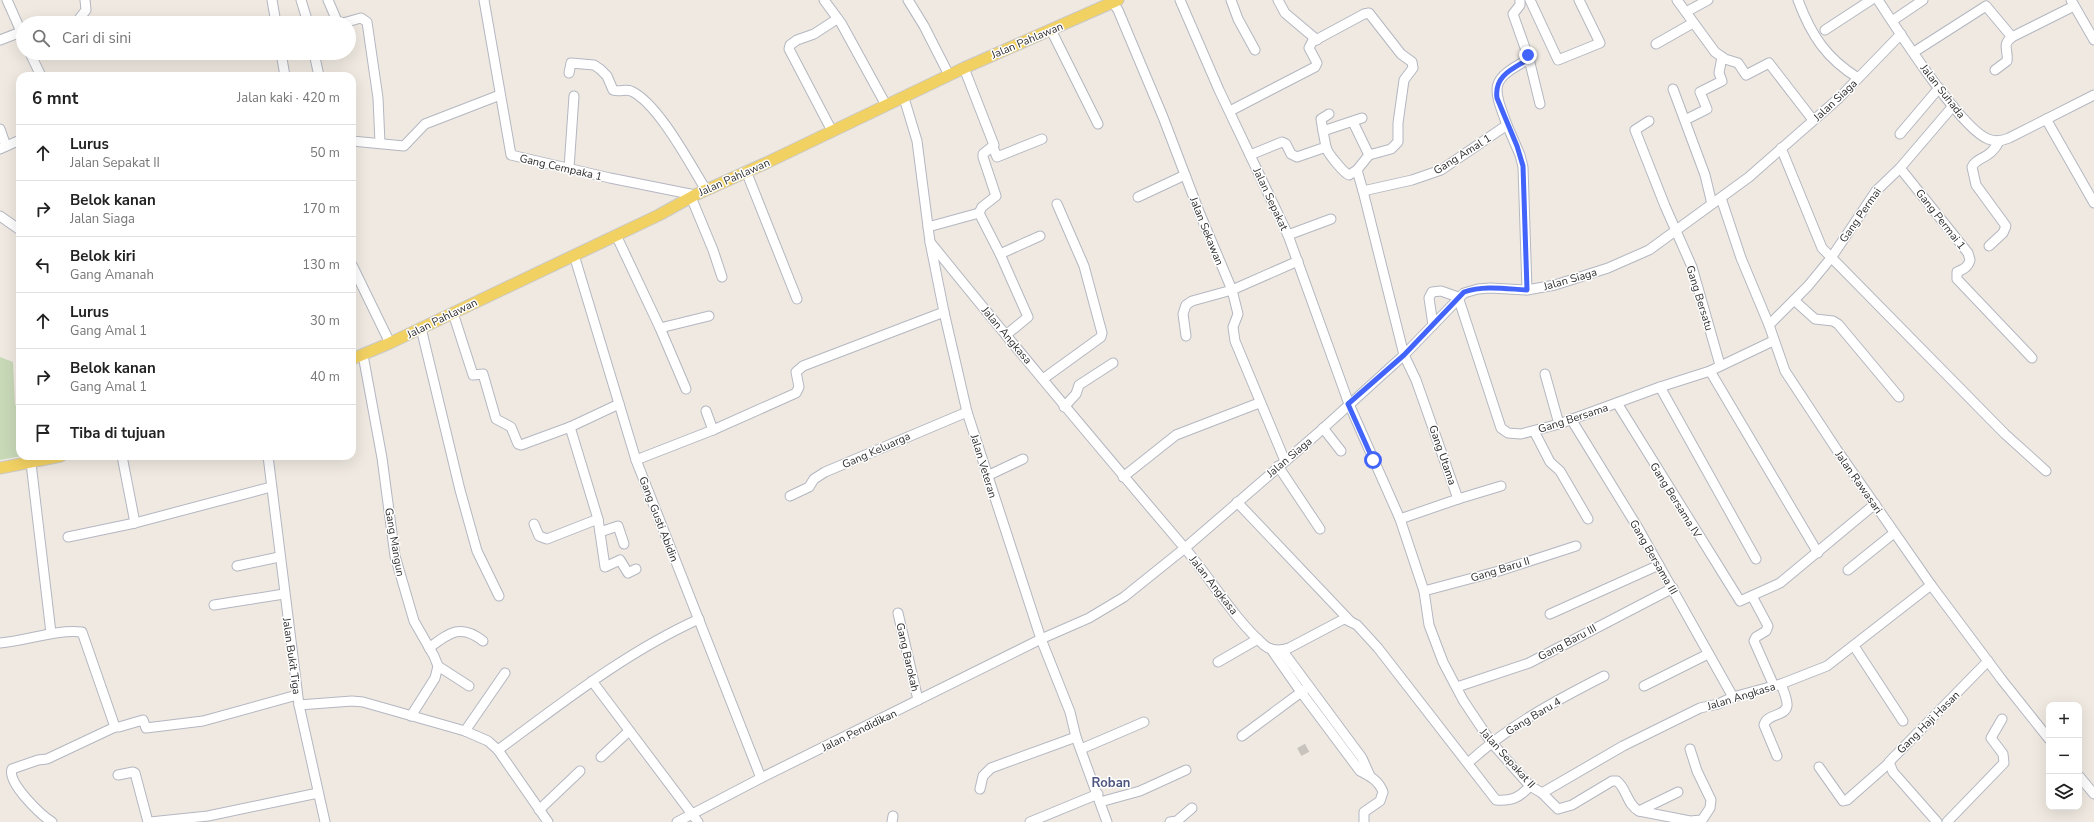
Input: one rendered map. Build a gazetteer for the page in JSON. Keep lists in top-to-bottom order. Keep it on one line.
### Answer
{"streets":{"main road":["Jalan Pahlawan"],"street":["Jalan Suhada","Jalan Siaga","Gang Amal 1","Gang Cempaka 1","Jalan Sepakat","Gang Permai","Gang Permai 1","Jalan Sekawan","Gang Bersatu","Jalan Angkasa","Gang Bersama","Gang Keluarga","Gang Utama","Jalan Veteran","Jalan Rawasari","Gang Bersama IV","Gang Gusti Abidin","Gang Mangun","Gang Bersama III","Gang Baru II","Gang Baru III","Jalan Bukit Tiga","Gang Barokah","Gang Baru 4","Gang Haji Hasan","Jalan Pendidikan","Jalan Sepakat II"]},"crossings":[["Jalan Pahlawan","Gang Cempaka 1"],["Jalan Pahlawan","Jalan Sekawan"],["Jalan Pahlawan","Jalan Veteran"],["Jalan Pahlawan","Gang Gusti Abidin"],["Jalan Pahlawan","Gang Mangun"],["Jalan Suhada","Jalan Siaga"],["Jalan Suhada","Gang Permai"],["Jalan Siaga","Jalan Sepakat"],["Jalan Siaga","Jalan Sekawan"],["Jalan Siaga","Gang Bersatu"],["Jalan Siaga","Jalan Angkasa"],["Jalan Siaga","Gang Bersama"],["Jalan Siaga","Gang Utama"],["Jalan Siaga","Jalan Veteran"],["Jalan Siaga","Jalan Rawasari"],["Jalan Siaga","Jalan Pendidikan"],["Jalan Siaga","Jalan Sepakat II"],["Jalan Sepakat","Jalan Sepakat II"],["Gang Permai","Gang Permai 1"],["Gang Permai","Jalan Rawasari"],["Gang Bersatu","Gang Bersama"],["Jalan Angkasa","Jalan Veteran"],["Jalan Angkasa","Jalan Rawasari"],["Jalan Angkasa","Gang Bersama III"],["Jalan Angkasa","Jalan Sepakat II"],["Gang Bersama","Jalan Rawasari"],["Gang Bersama","Gang Bersama IV"],["Gang Bersama","Gang Bersama III"],["Gang Keluarga","Jalan Veteran"],["Gang Utama","Jalan Sepakat II"],["Jalan Veteran","Jalan Pendidikan"],["Jalan Rawasari","Gang Haji Hasan"],["Gang Gusti Abidin","Jalan Pendidikan"],["Gang Bersama III","Gang Baru III"],["Gang Baru II","Jalan Sepakat II"],["Gang Baru III","Jalan Sepakat II"],["Gang Barokah","Jalan Pendidikan"],["Gang Baru 4","Jalan Sepakat II"]],"districts":["Roban"],"page":{"search":"Cari di sini","heading":["6 mnt","Jalan kaki · 420 m"],"list":[["Lurus","Jalan Sepakat II","50 m"],["Belok kanan","Jalan Siaga","170 m"],["Belok kiri","Gang Amanah","130 m"],["Lurus","Gang Amal 1","30 m"],["Belok kanan","Gang Amal 1","40 m"],"Tiba di tujuan"],"map_buttons":["+","−"]}}
